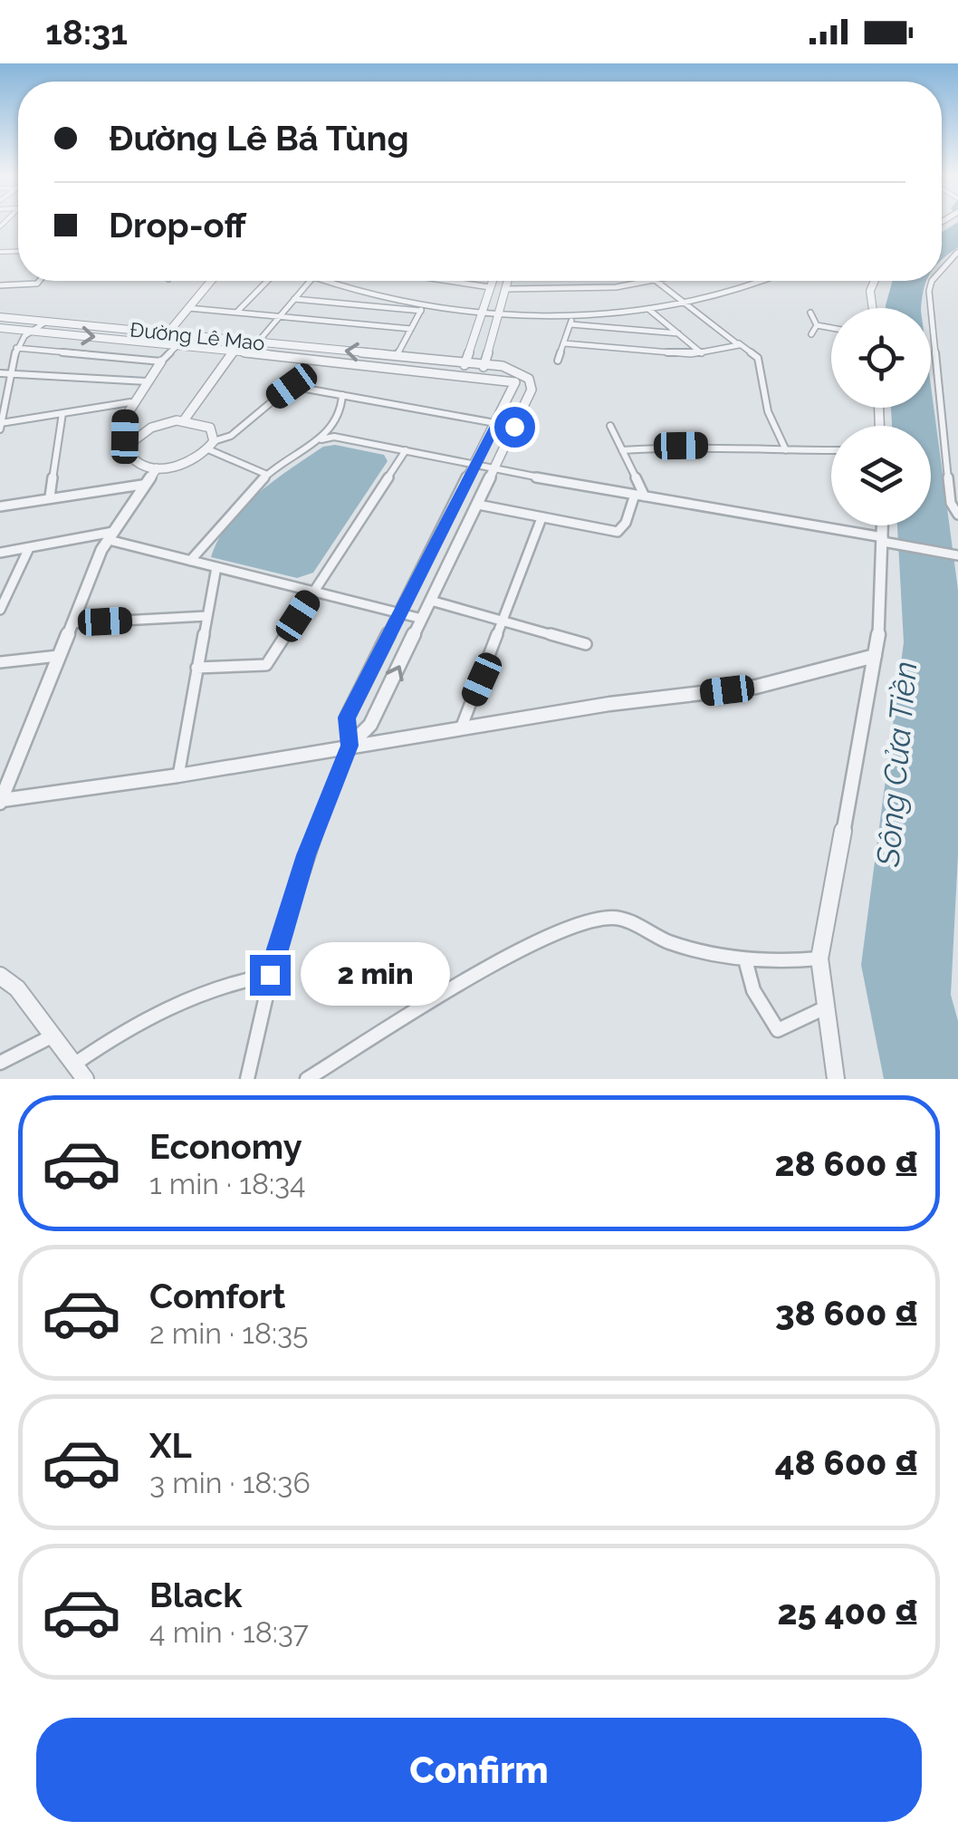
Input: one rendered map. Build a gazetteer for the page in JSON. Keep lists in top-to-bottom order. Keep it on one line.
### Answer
{"streets":{"street":["Đường Lê Mao"]},"water":["Sông Cửa Tiền"],"page":{"status":"18:31","banner":["Đường Lê Bá Tùng","Drop-off"],"bubble":"2 min","list":[{"name":"Economy","note":"1 min · 18:34","value":"28 600 ₫"},{"name":"Comfort","note":"2 min · 18:35","value":"38 600 ₫"},{"name":"XL","note":"3 min · 18:36","value":"48 600 ₫"},{"name":"Black","note":"4 min · 18:37","value":"25 400 ₫"}],"buttons":"Confirm"}}
